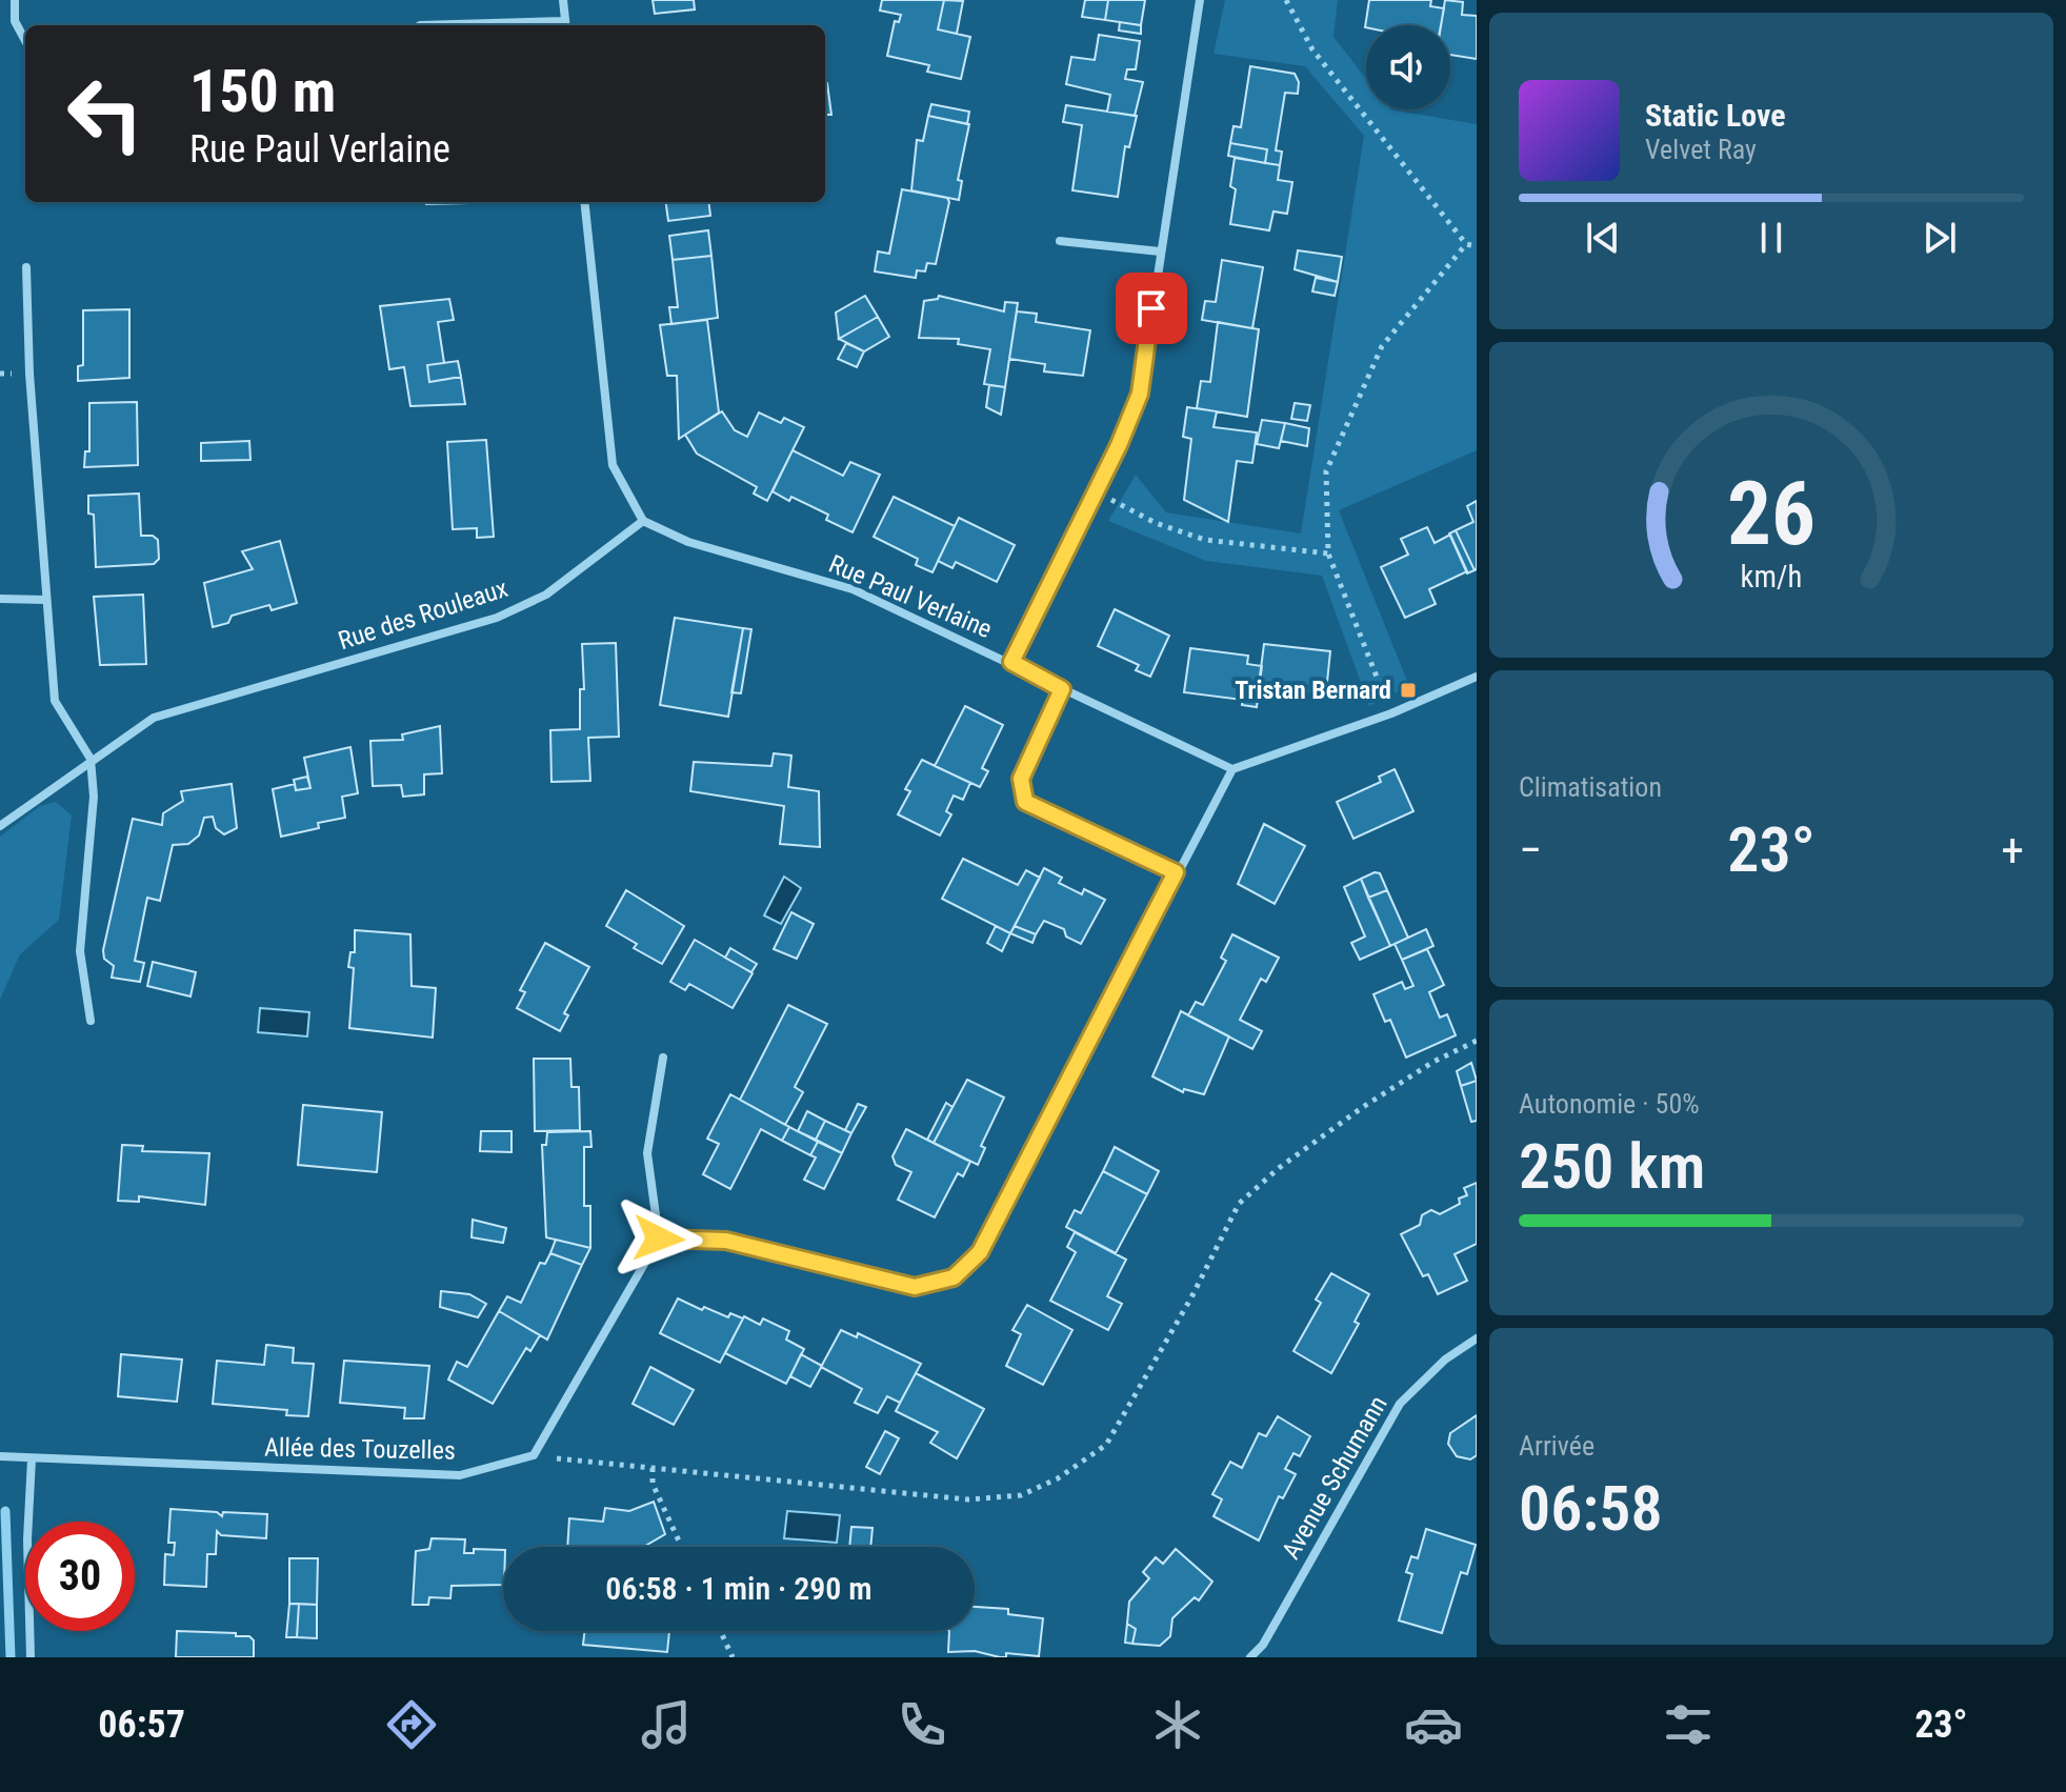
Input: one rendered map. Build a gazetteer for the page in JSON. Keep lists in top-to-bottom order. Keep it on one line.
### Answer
{"streets":{"street":["Rue Paul Verlaine","Rue des Rouleaux","Allée des Touzelles","Avenue Schumann"]},"crossings":[["Rue Paul Verlaine","Rue des Rouleaux"]],"places":{"transit":["Tristan Bernard"]},"page":{"turn":["150 m","Rue Paul Verlaine"],"song":["Static Love","Velvet Ray"],"tile":["Climatisation",["Autonomie · 50%","250 km"],["Arrivée","06:58"]],"heat":["−","23°","+"],"limit":"30","trip":"06:58 · 1 min · 290 m","tabs":["06:57","23°"],"gauge":["26","km/h"]}}
